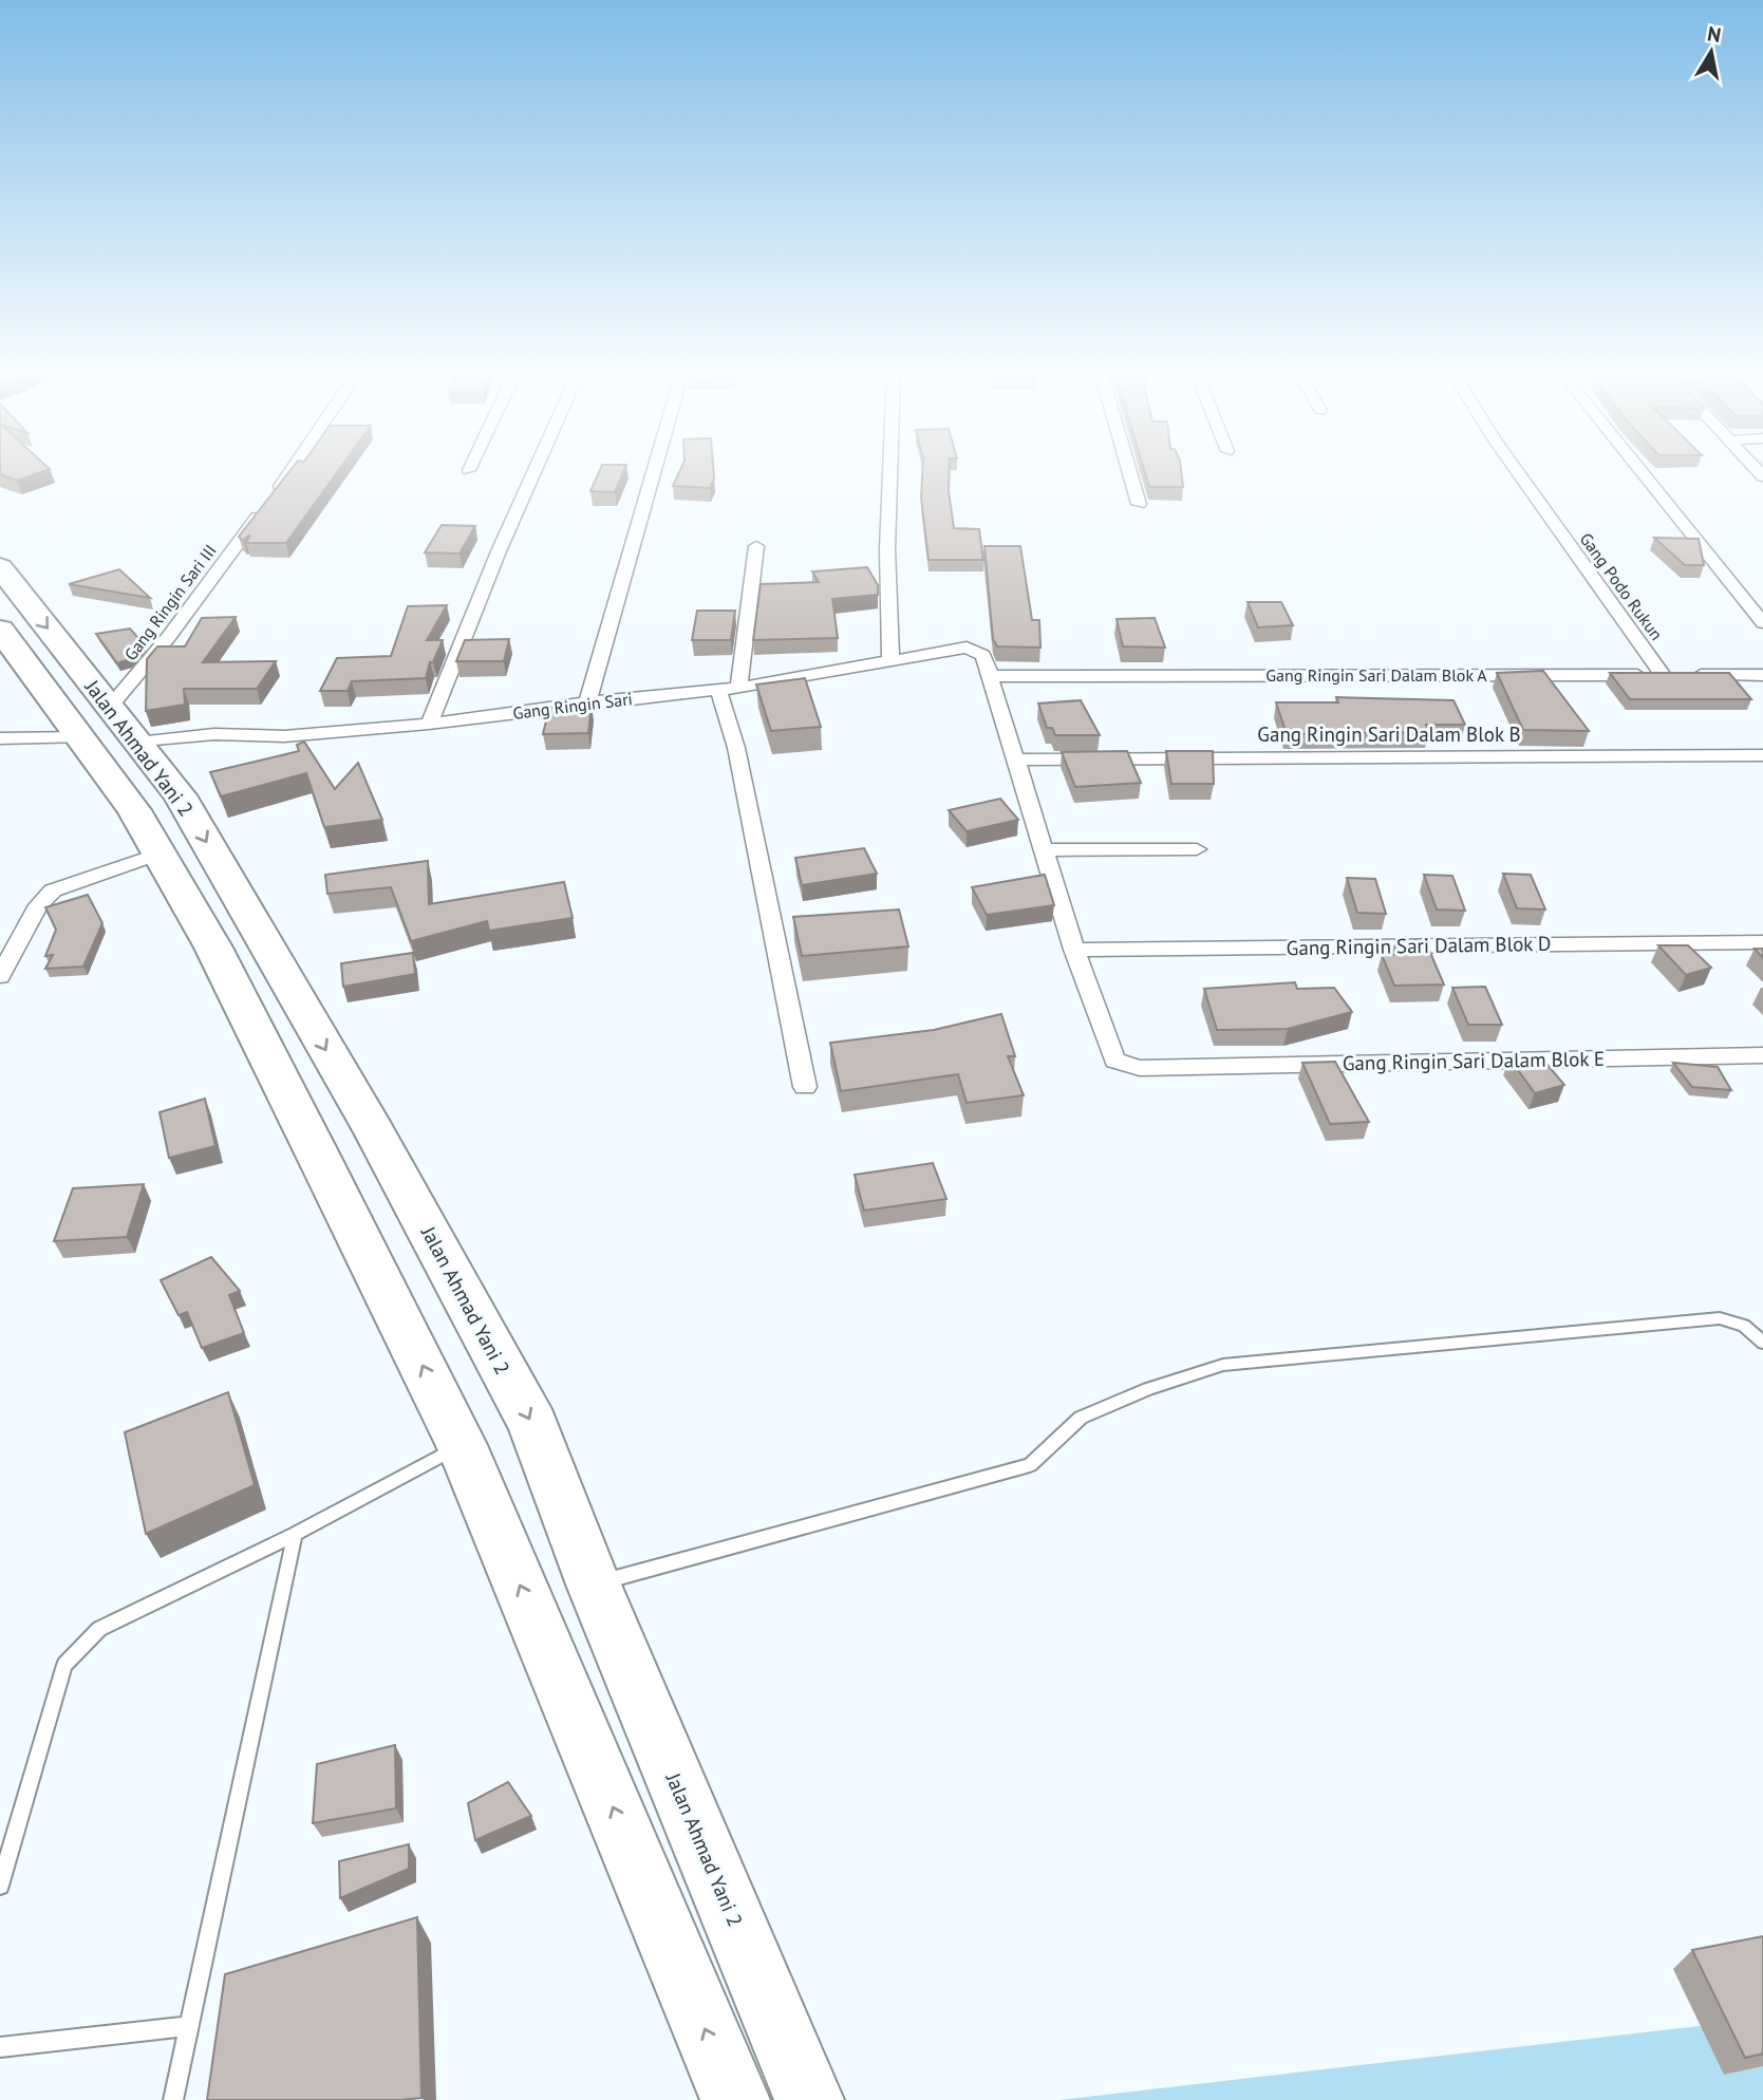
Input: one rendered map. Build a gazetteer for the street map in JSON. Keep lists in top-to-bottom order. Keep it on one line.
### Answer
{"streets":{"highway":["Jalan Ahmad Yani 2"],"street":["Gang Podo Rukun","Gang Ringin Sari III","Gang Ringin Sari Dalam Blok A","Gang Ringin Sari","Gang Ringin Sari Dalam Blok B","Gang Ringin Sari Dalam Blok D","Gang Ringin Sari Dalam Blok E"]},"crossings":[["Gang Podo Rukun","Gang Ringin Sari Dalam Blok A"],["Gang Ringin Sari III","Gang Ringin Sari"],["Gang Ringin Sari III","Jalan Ahmad Yani 2"],["Gang Ringin Sari Dalam Blok A","Gang Ringin Sari"],["Gang Ringin Sari","Jalan Ahmad Yani 2"],["Gang Ringin Sari Dalam Blok D","Gang Ringin Sari Dalam Blok E"]],"north":"top"}
